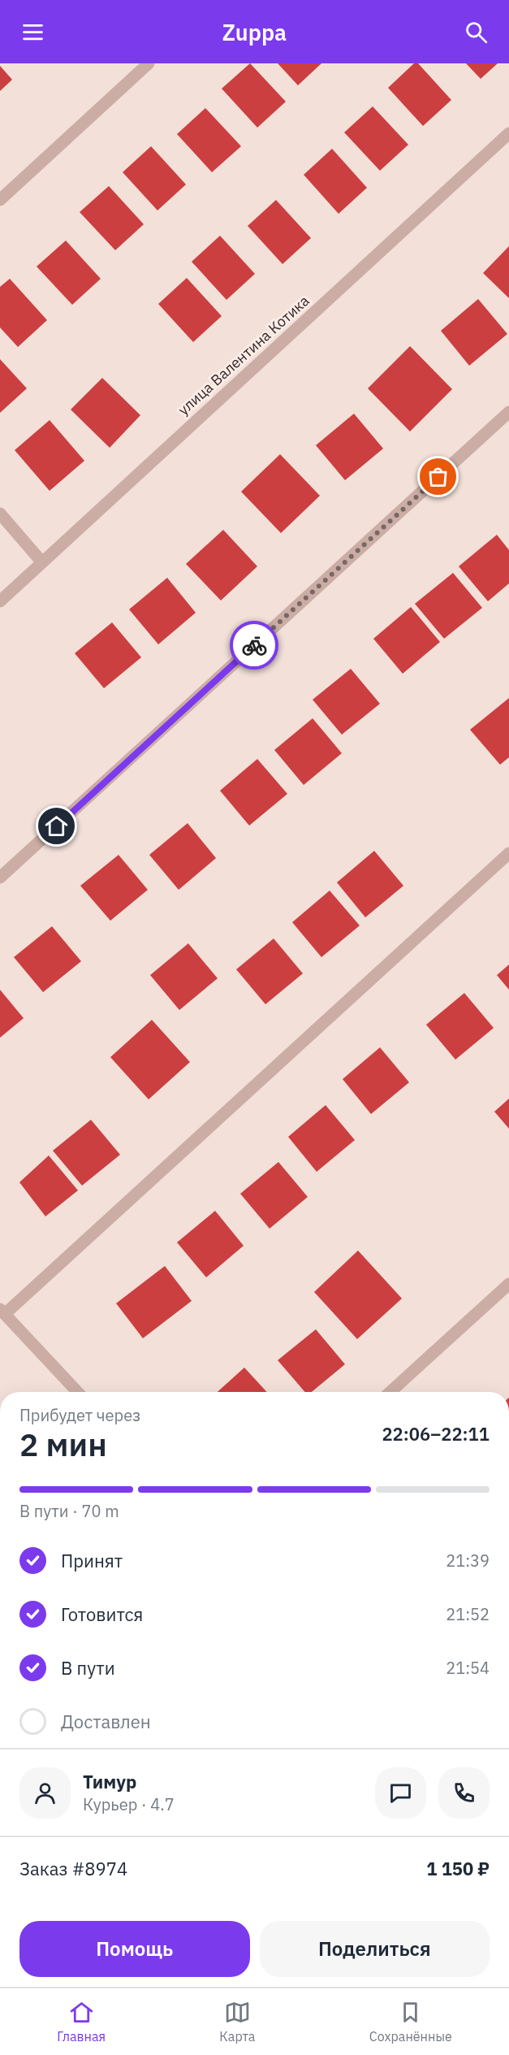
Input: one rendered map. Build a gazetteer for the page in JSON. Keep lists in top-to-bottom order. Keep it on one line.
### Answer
{"streets":{"street":["улица Валентина Котика"]},"page":{"header":"Zuppa","heading":["2 мин","Прибудет через","22:06–22:11"],"panel":["Тимур","Курьер · 4.7","Заказ #8974","1 150 ₽"],"bar":"В пути · 70 m","list":[["Принят","21:39"],["Готовится","21:52"],["В пути","21:54"],"Доставлен"],"buttons":["Помощь","Поделиться"],"tabs":["Главная","Карта","Сохранённые"]}}
